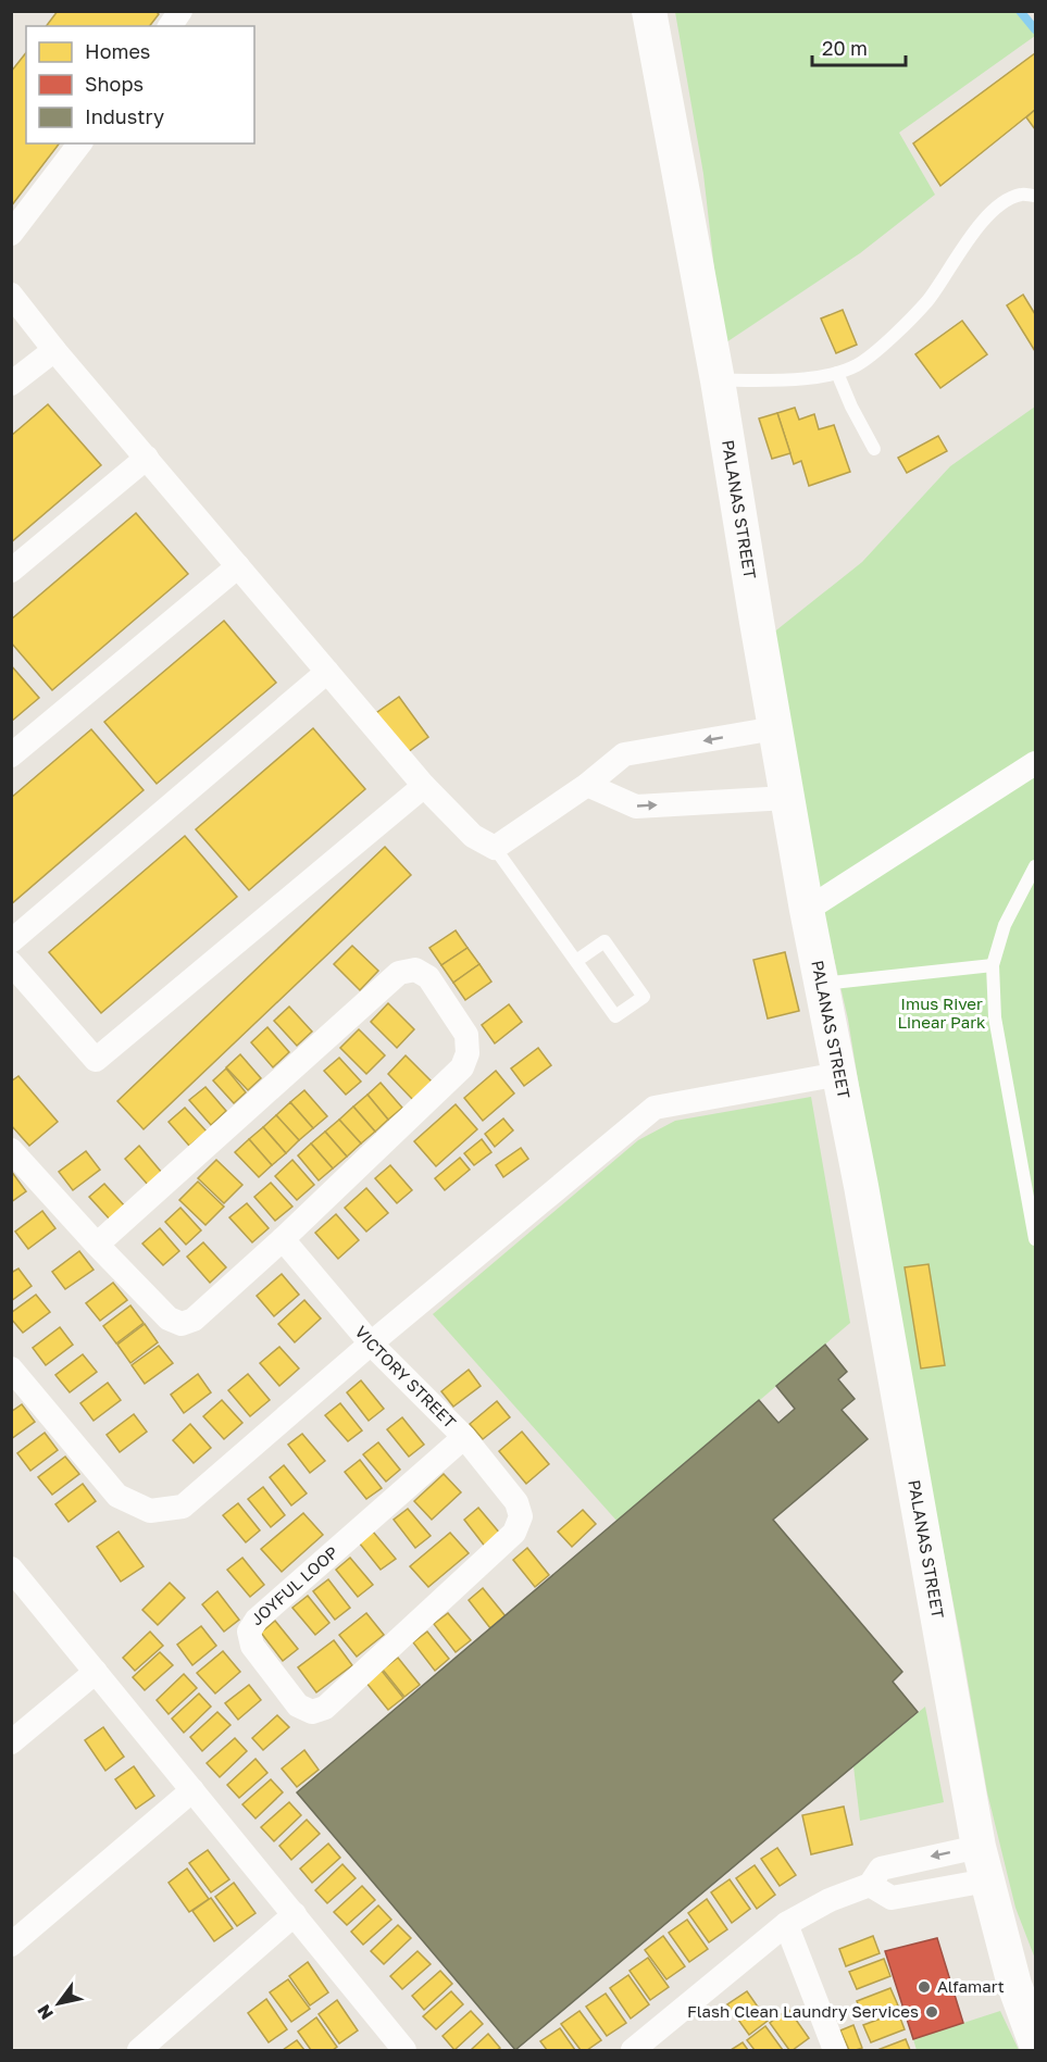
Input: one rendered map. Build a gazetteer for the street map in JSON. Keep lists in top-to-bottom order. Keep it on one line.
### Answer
{"streets":{"main road":["PALANAS STREET"],"street":["VICTORY STREET","JOYFUL LOOP"]},"crossings":[["VICTORY STREET","JOYFUL LOOP"]],"parks":["Imus River Linear Park"],"places":["Alfamart","Flash Clean Laundry Services"],"legend":["Homes","Shops","Industry"],"scale_bar":"20 m","north":"bottom left"}
